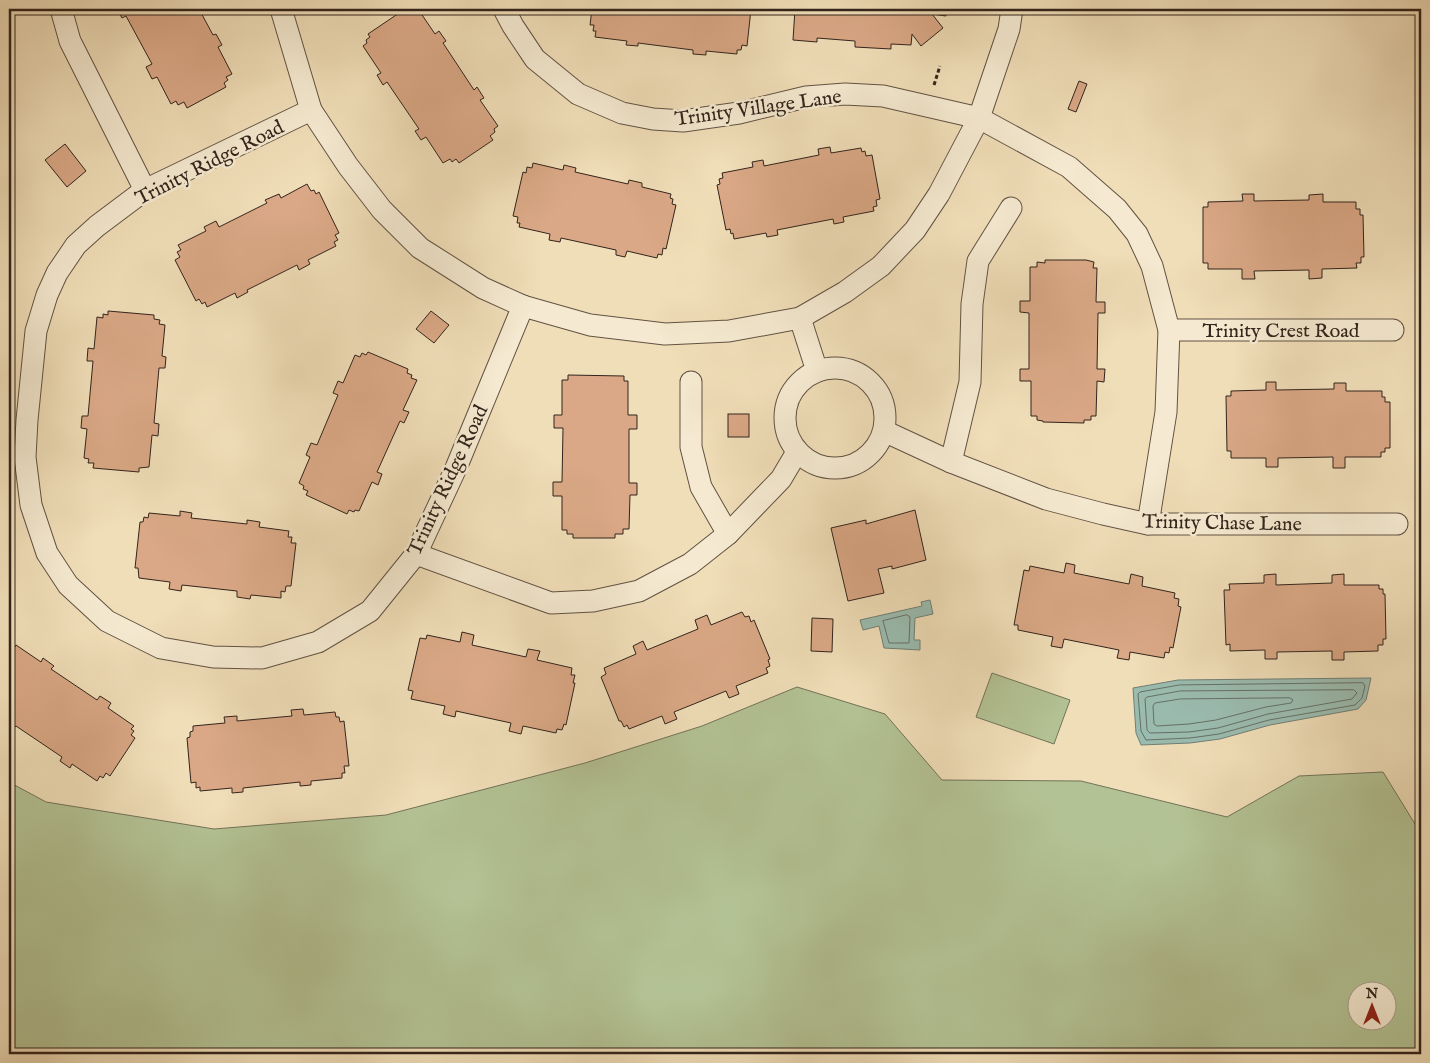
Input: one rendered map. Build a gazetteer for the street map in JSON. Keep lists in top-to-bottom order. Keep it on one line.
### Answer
{"streets":{"street":["Trinity Village Lane","Trinity Ridge Road","Trinity Crest Road","Trinity Chase Lane"]},"crossings":[["Trinity Village Lane","Trinity Crest Road"],["Trinity Village Lane","Trinity Chase Lane"]],"north":"top"}
